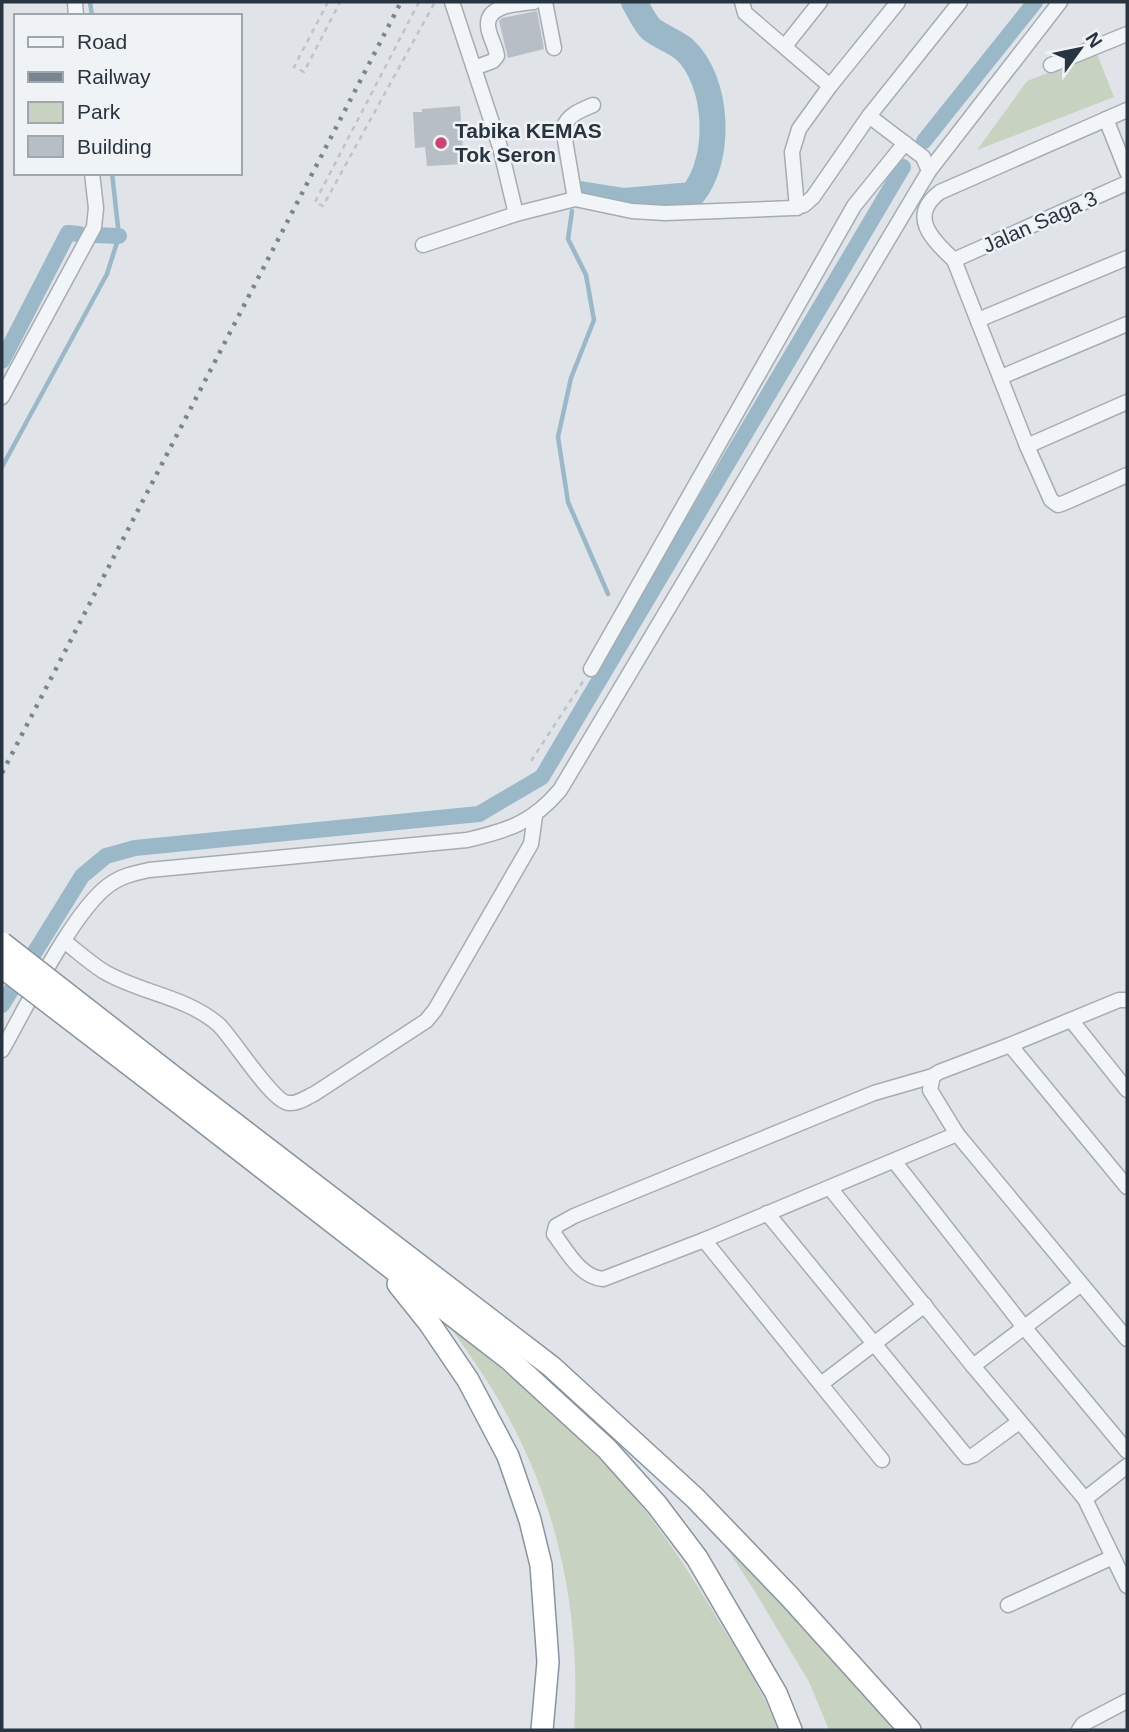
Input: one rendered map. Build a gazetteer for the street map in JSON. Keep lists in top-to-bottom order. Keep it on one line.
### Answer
{"streets":{"street":["Jalan Saga 3"]},"places":["Tabika KEMAS Tok Seron"],"legend":["Road","Railway","Park","Building"],"north":"top right"}
